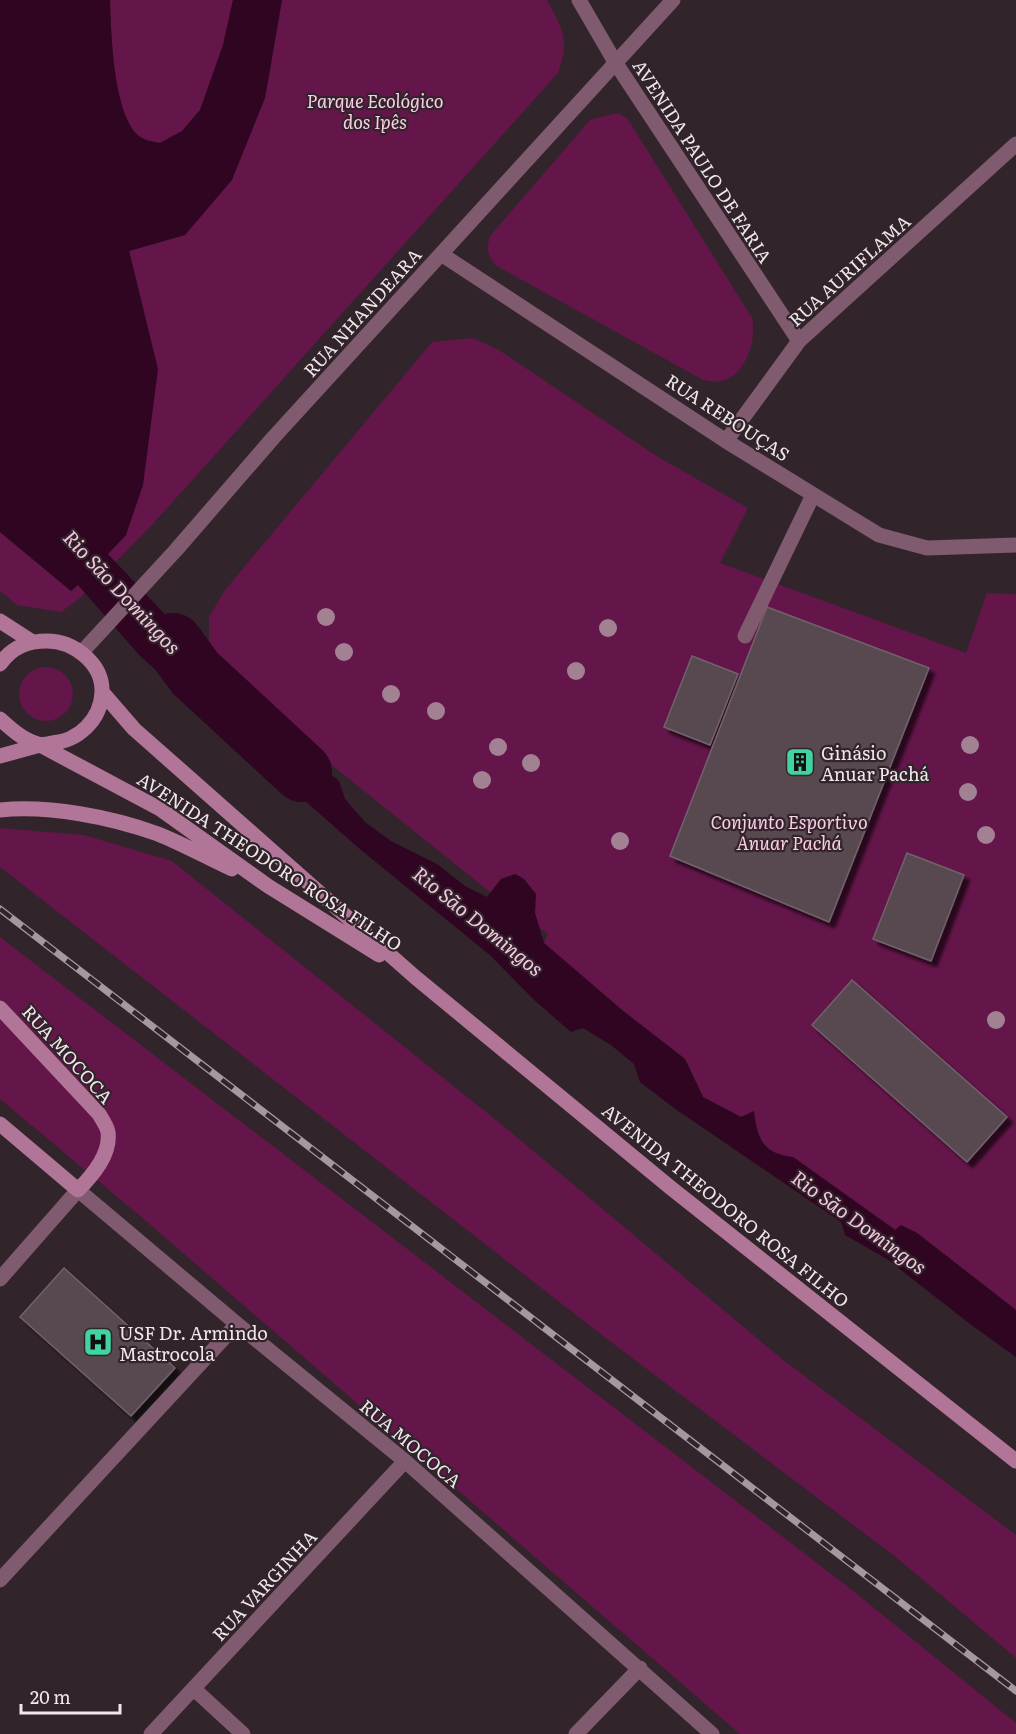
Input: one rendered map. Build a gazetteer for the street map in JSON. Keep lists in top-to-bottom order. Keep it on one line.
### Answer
{"streets":{"main road":["AVENIDA THEODORO ROSA FILHO","RUA MOCOCA"],"street":["AVENIDA PAULO DE FARIA","RUA AURIFLAMA","RUA NHANDEARA","RUA REBOUÇAS","RUA VARGINHA"]},"crossings":[["AVENIDA PAULO DE FARIA","RUA AURIFLAMA"],["AVENIDA PAULO DE FARIA","RUA NHANDEARA"],["RUA AURIFLAMA","RUA REBOUÇAS"],["RUA NHANDEARA","RUA REBOUÇAS"],["RUA MOCOCA","RUA VARGINHA"]],"water":["Rio São Domingos"],"parks":["Parque Ecológico dos Ipês","Conjunto Esportivo Anuar Pachá"],"places":{"building":["Ginásio Anuar Pachá"],"hospital":["USF Dr. Armindo Mastrocola"]},"scale_bar":"20 m"}
